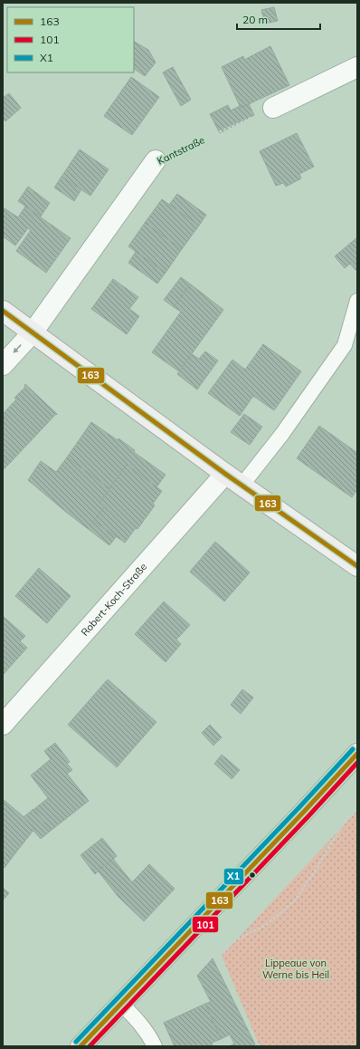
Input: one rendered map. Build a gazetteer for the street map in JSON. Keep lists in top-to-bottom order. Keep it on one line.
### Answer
{"streets":{"street":["Kantstraße","Robert-Koch-Straße"]},"parks":["Lippeaue von Werne bis Heil"],"lines":["transit line 163","transit line X1","transit line 101"],"legend":["163","101","X1"],"scale_bar":"20 m"}
